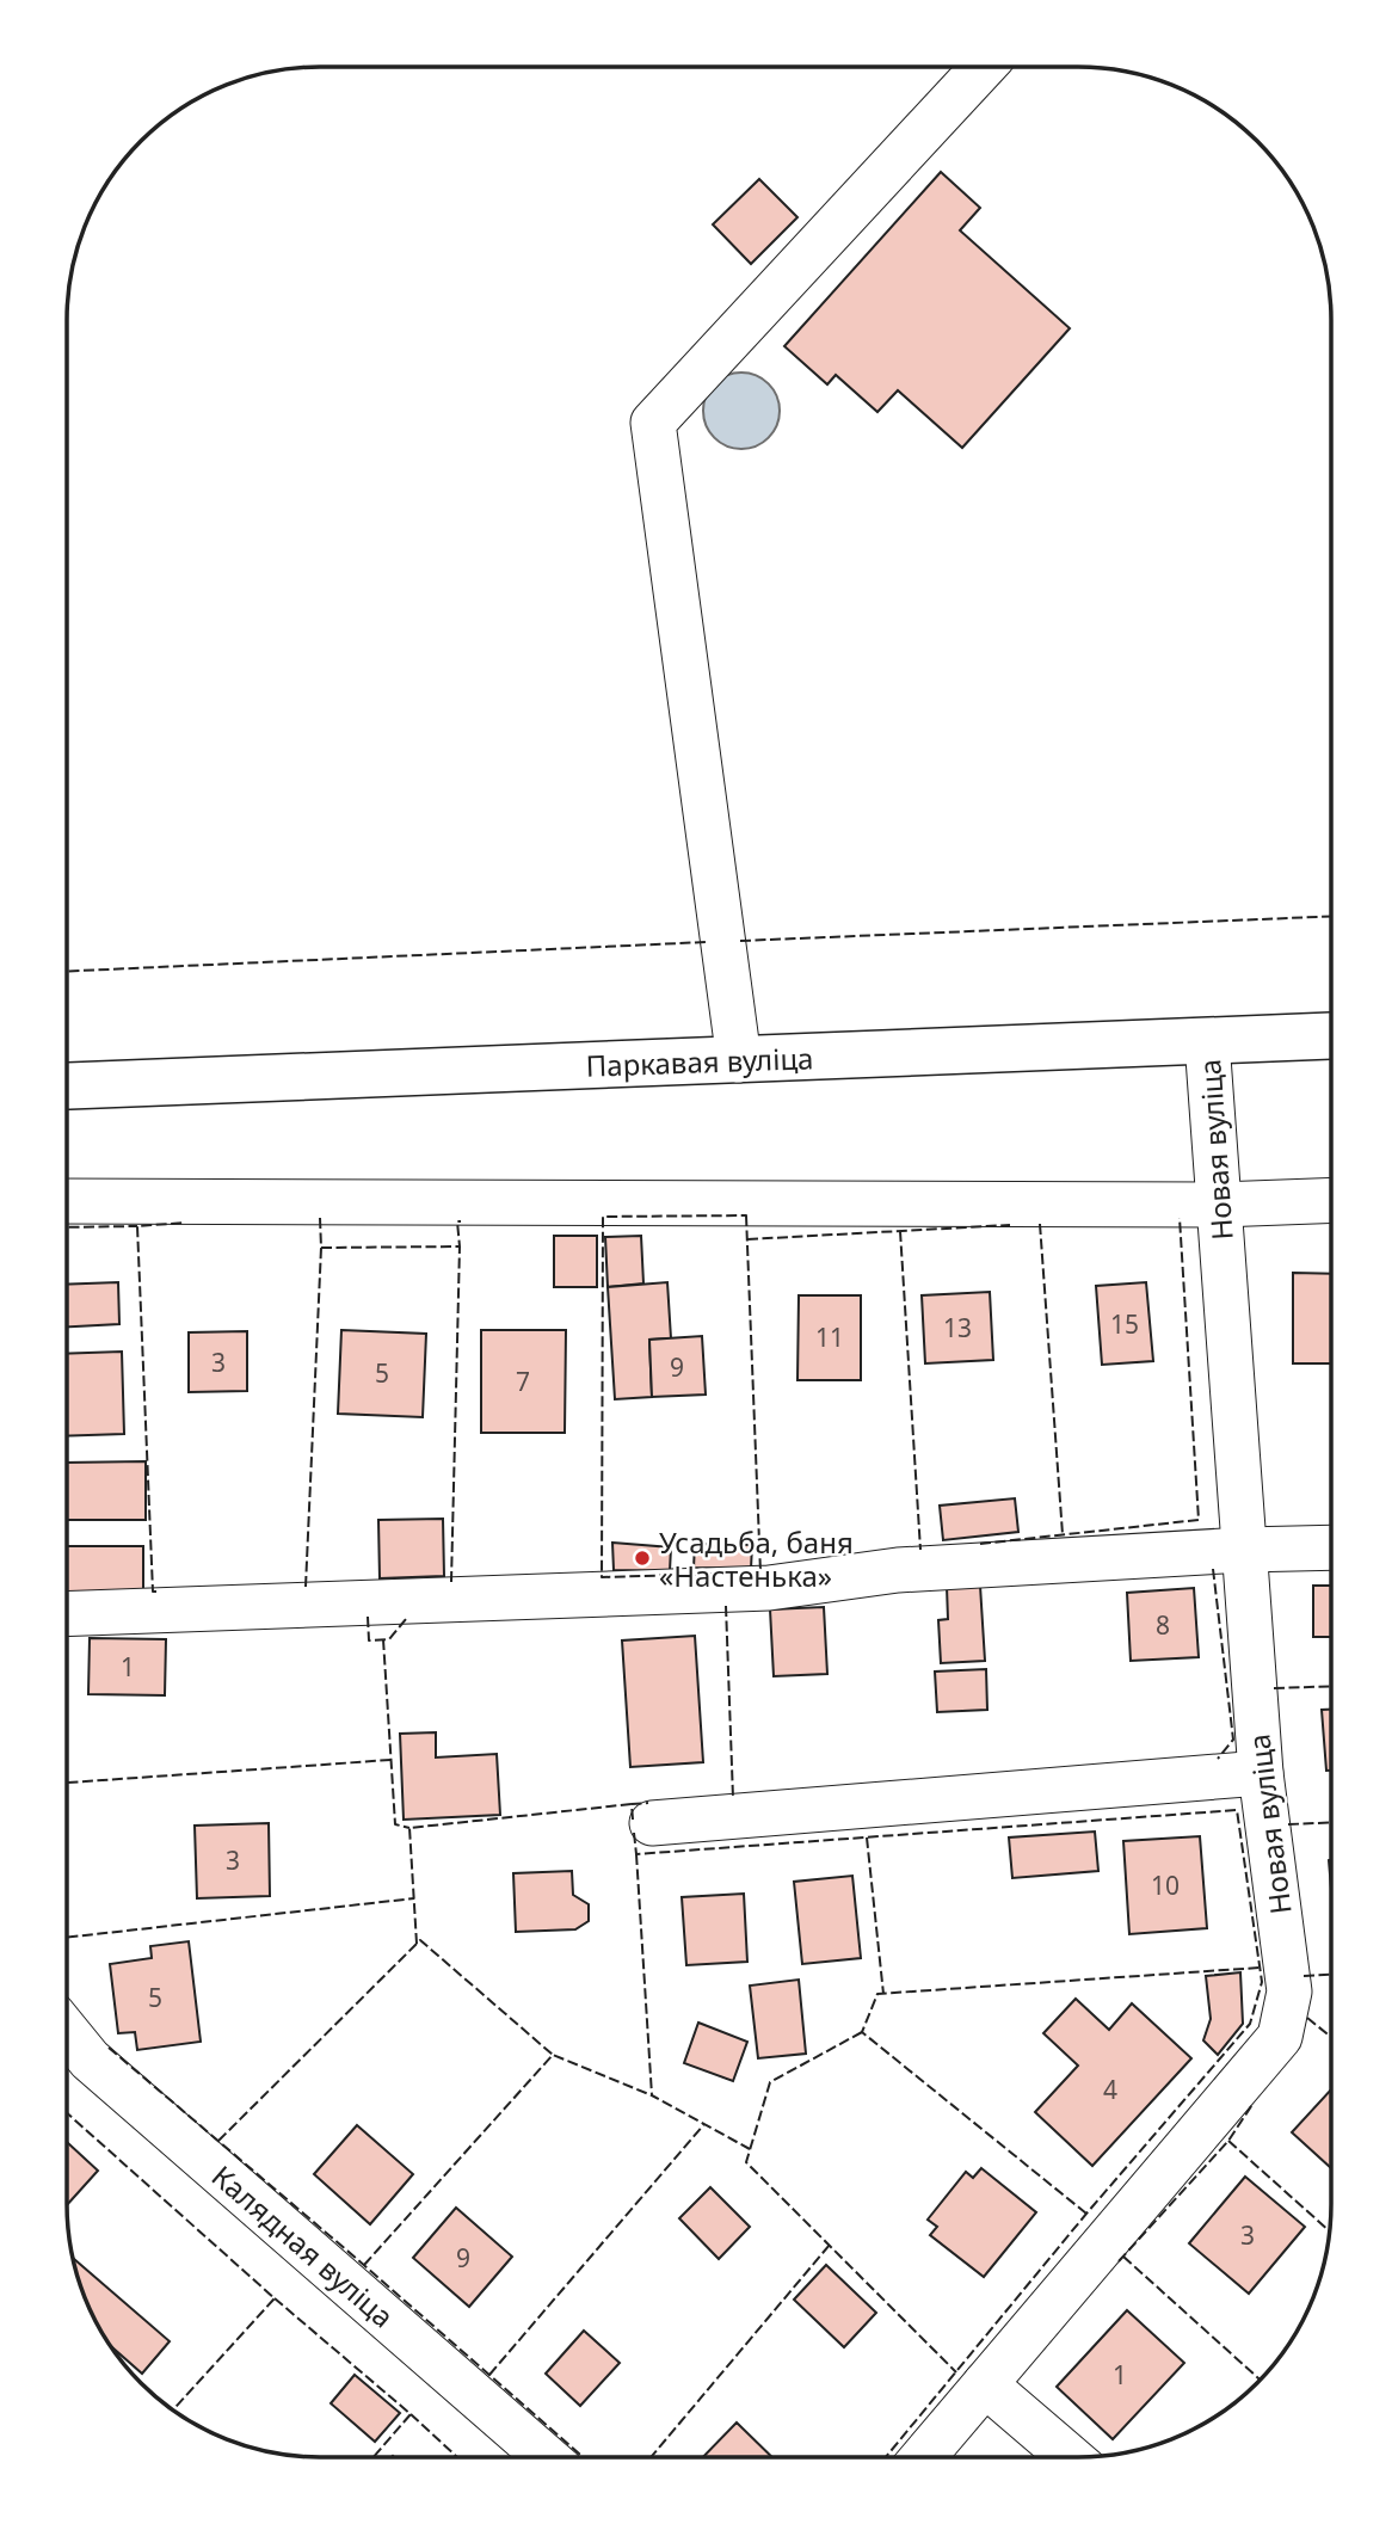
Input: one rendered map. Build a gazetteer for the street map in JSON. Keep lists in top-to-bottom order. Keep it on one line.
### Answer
{"streets":{"main road":["Паркавая вуліца"],"street":["Новая вуліца","Калядная вуліца"]},"crossings":[["Паркавая вуліца","Новая вуліца"]],"places":["Усадьба, баня «Настенька»"],"house_numbers":["15","13","11","3","9","5","7","8","1","3","10","5","4","3","9","1"]}
